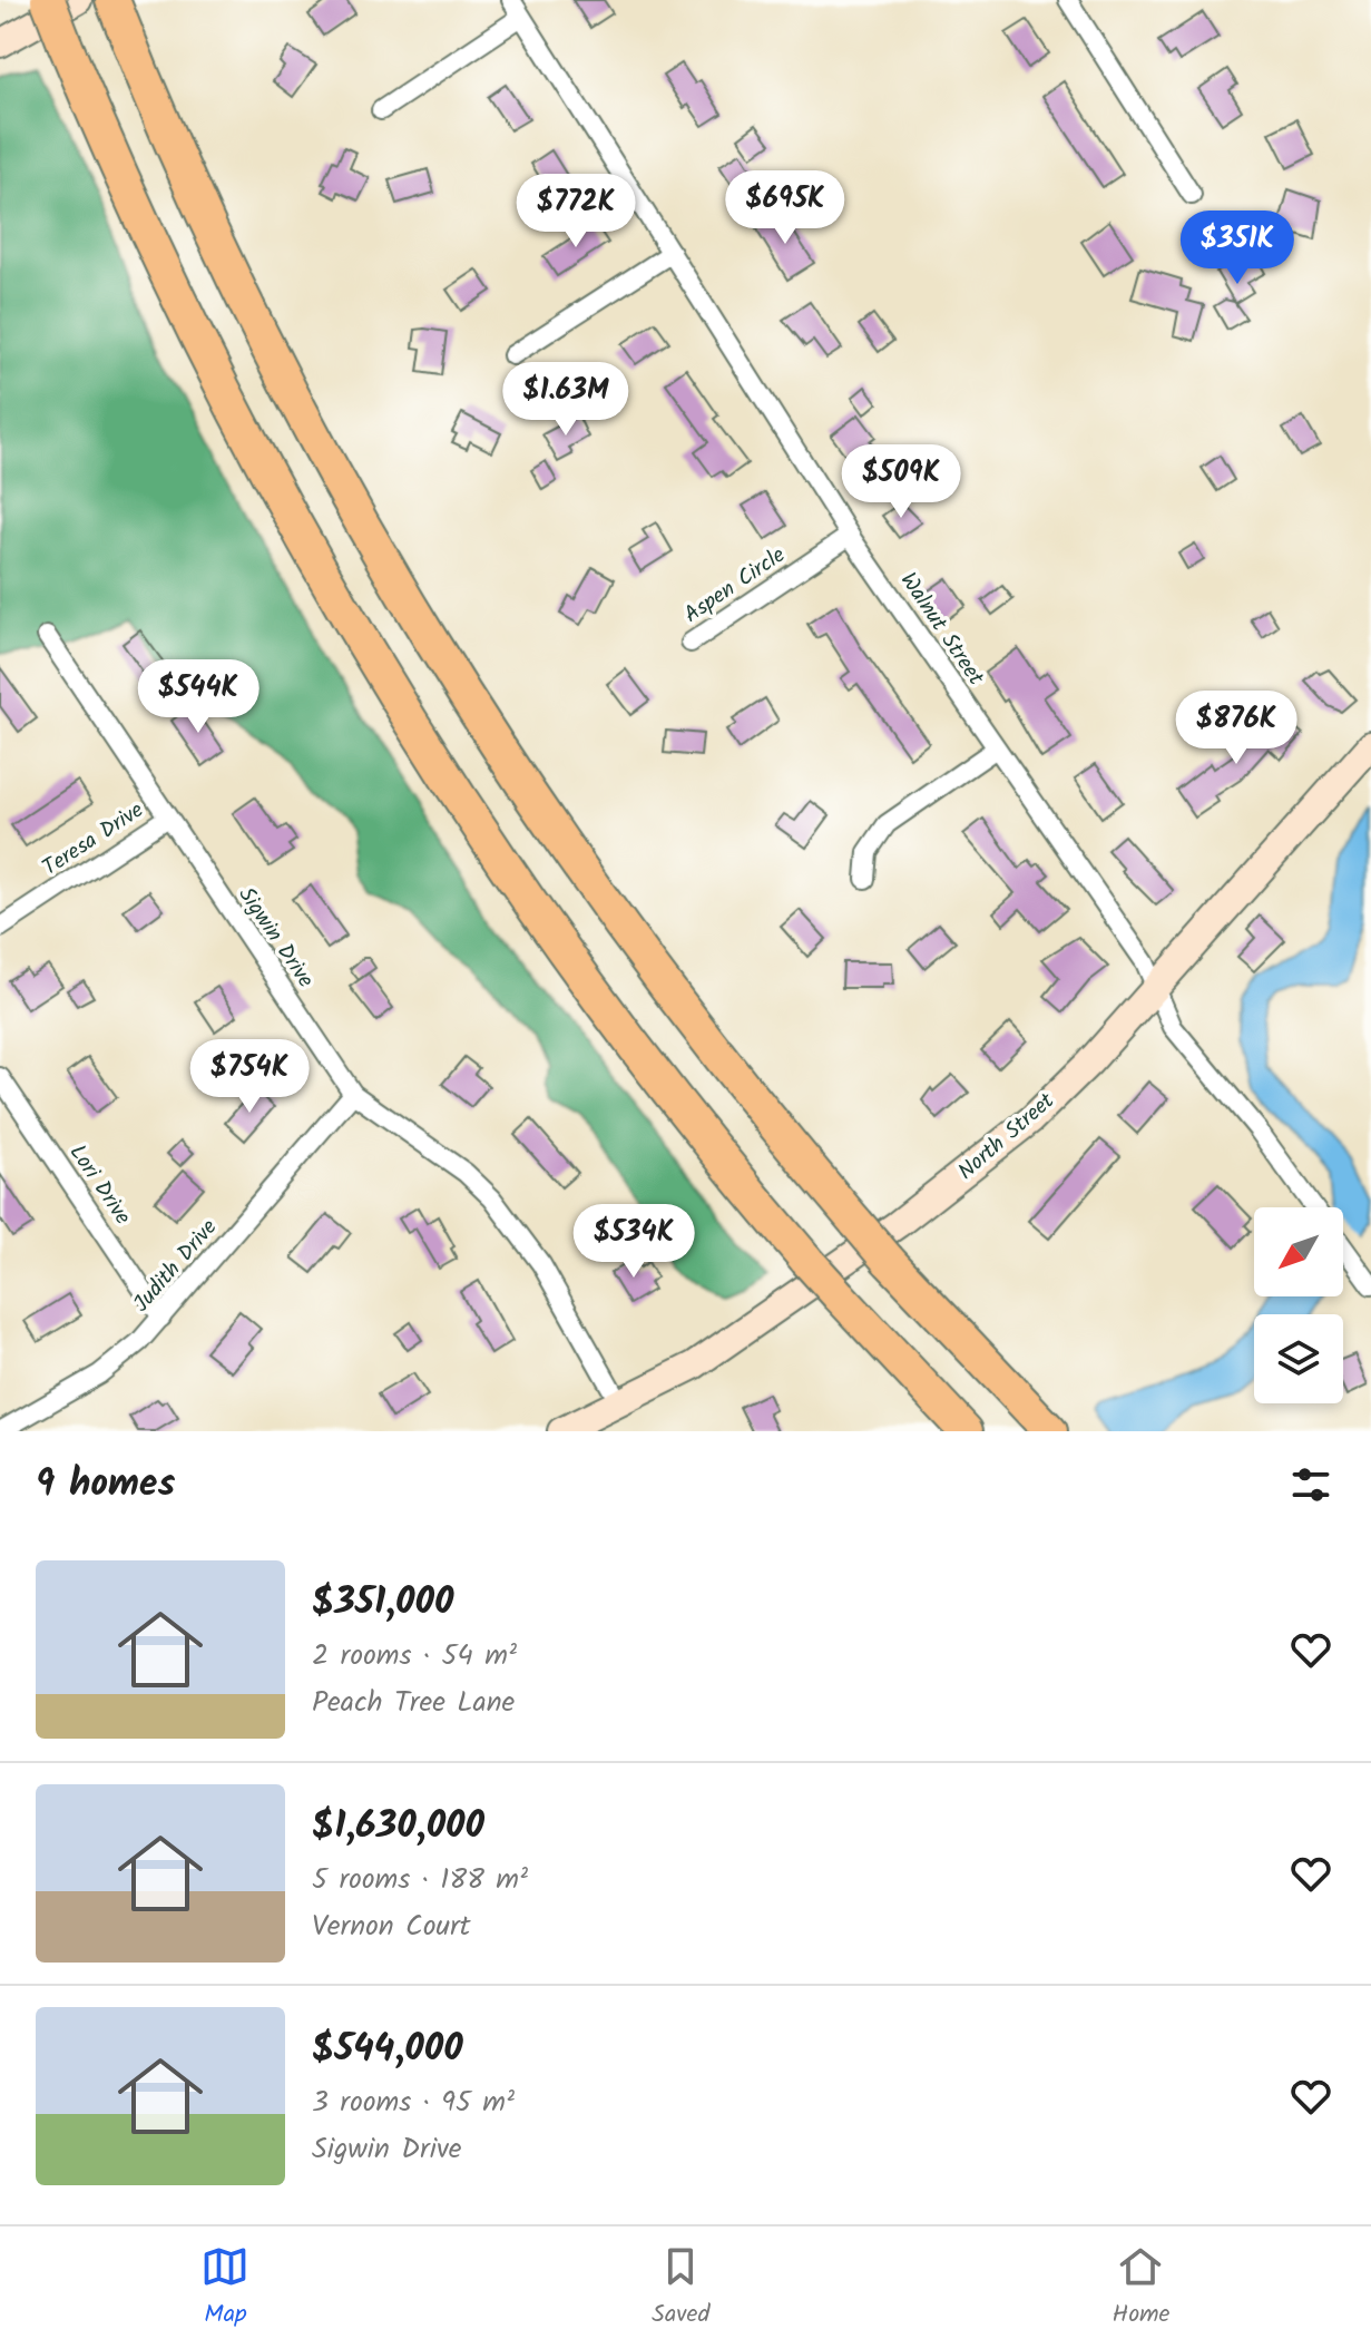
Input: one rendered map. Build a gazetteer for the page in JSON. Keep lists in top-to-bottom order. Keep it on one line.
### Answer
{"streets":{"main road":["North Street"],"street":["Aspen Circle","Walnut Street","Teresa Drive","Sigwin Drive","Lori Drive","Judith Drive"]},"crossings":[["Aspen Circle","Walnut Street"],["Walnut Street","North Street"],["Teresa Drive","Sigwin Drive"],["Sigwin Drive","North Street"],["Sigwin Drive","Judith Drive"],["Lori Drive","Judith Drive"]],"north":"bottom left","page":{"price":["$695K","$772K","$351K","$1.63M","$509K","$544K","$876K","$754K","$534K"],"heading":"9 homes","list":[{"name":"$351,000","note":"2 rooms · 54 m² · Peach Tree Lane"},{"name":"$1,630,000","note":"5 rooms · 188 m² · Vernon Court"},{"name":"$544,000","note":"3 rooms · 95 m² · Sigwin Drive"}],"tabs":["Map","Saved","Home"]}}
